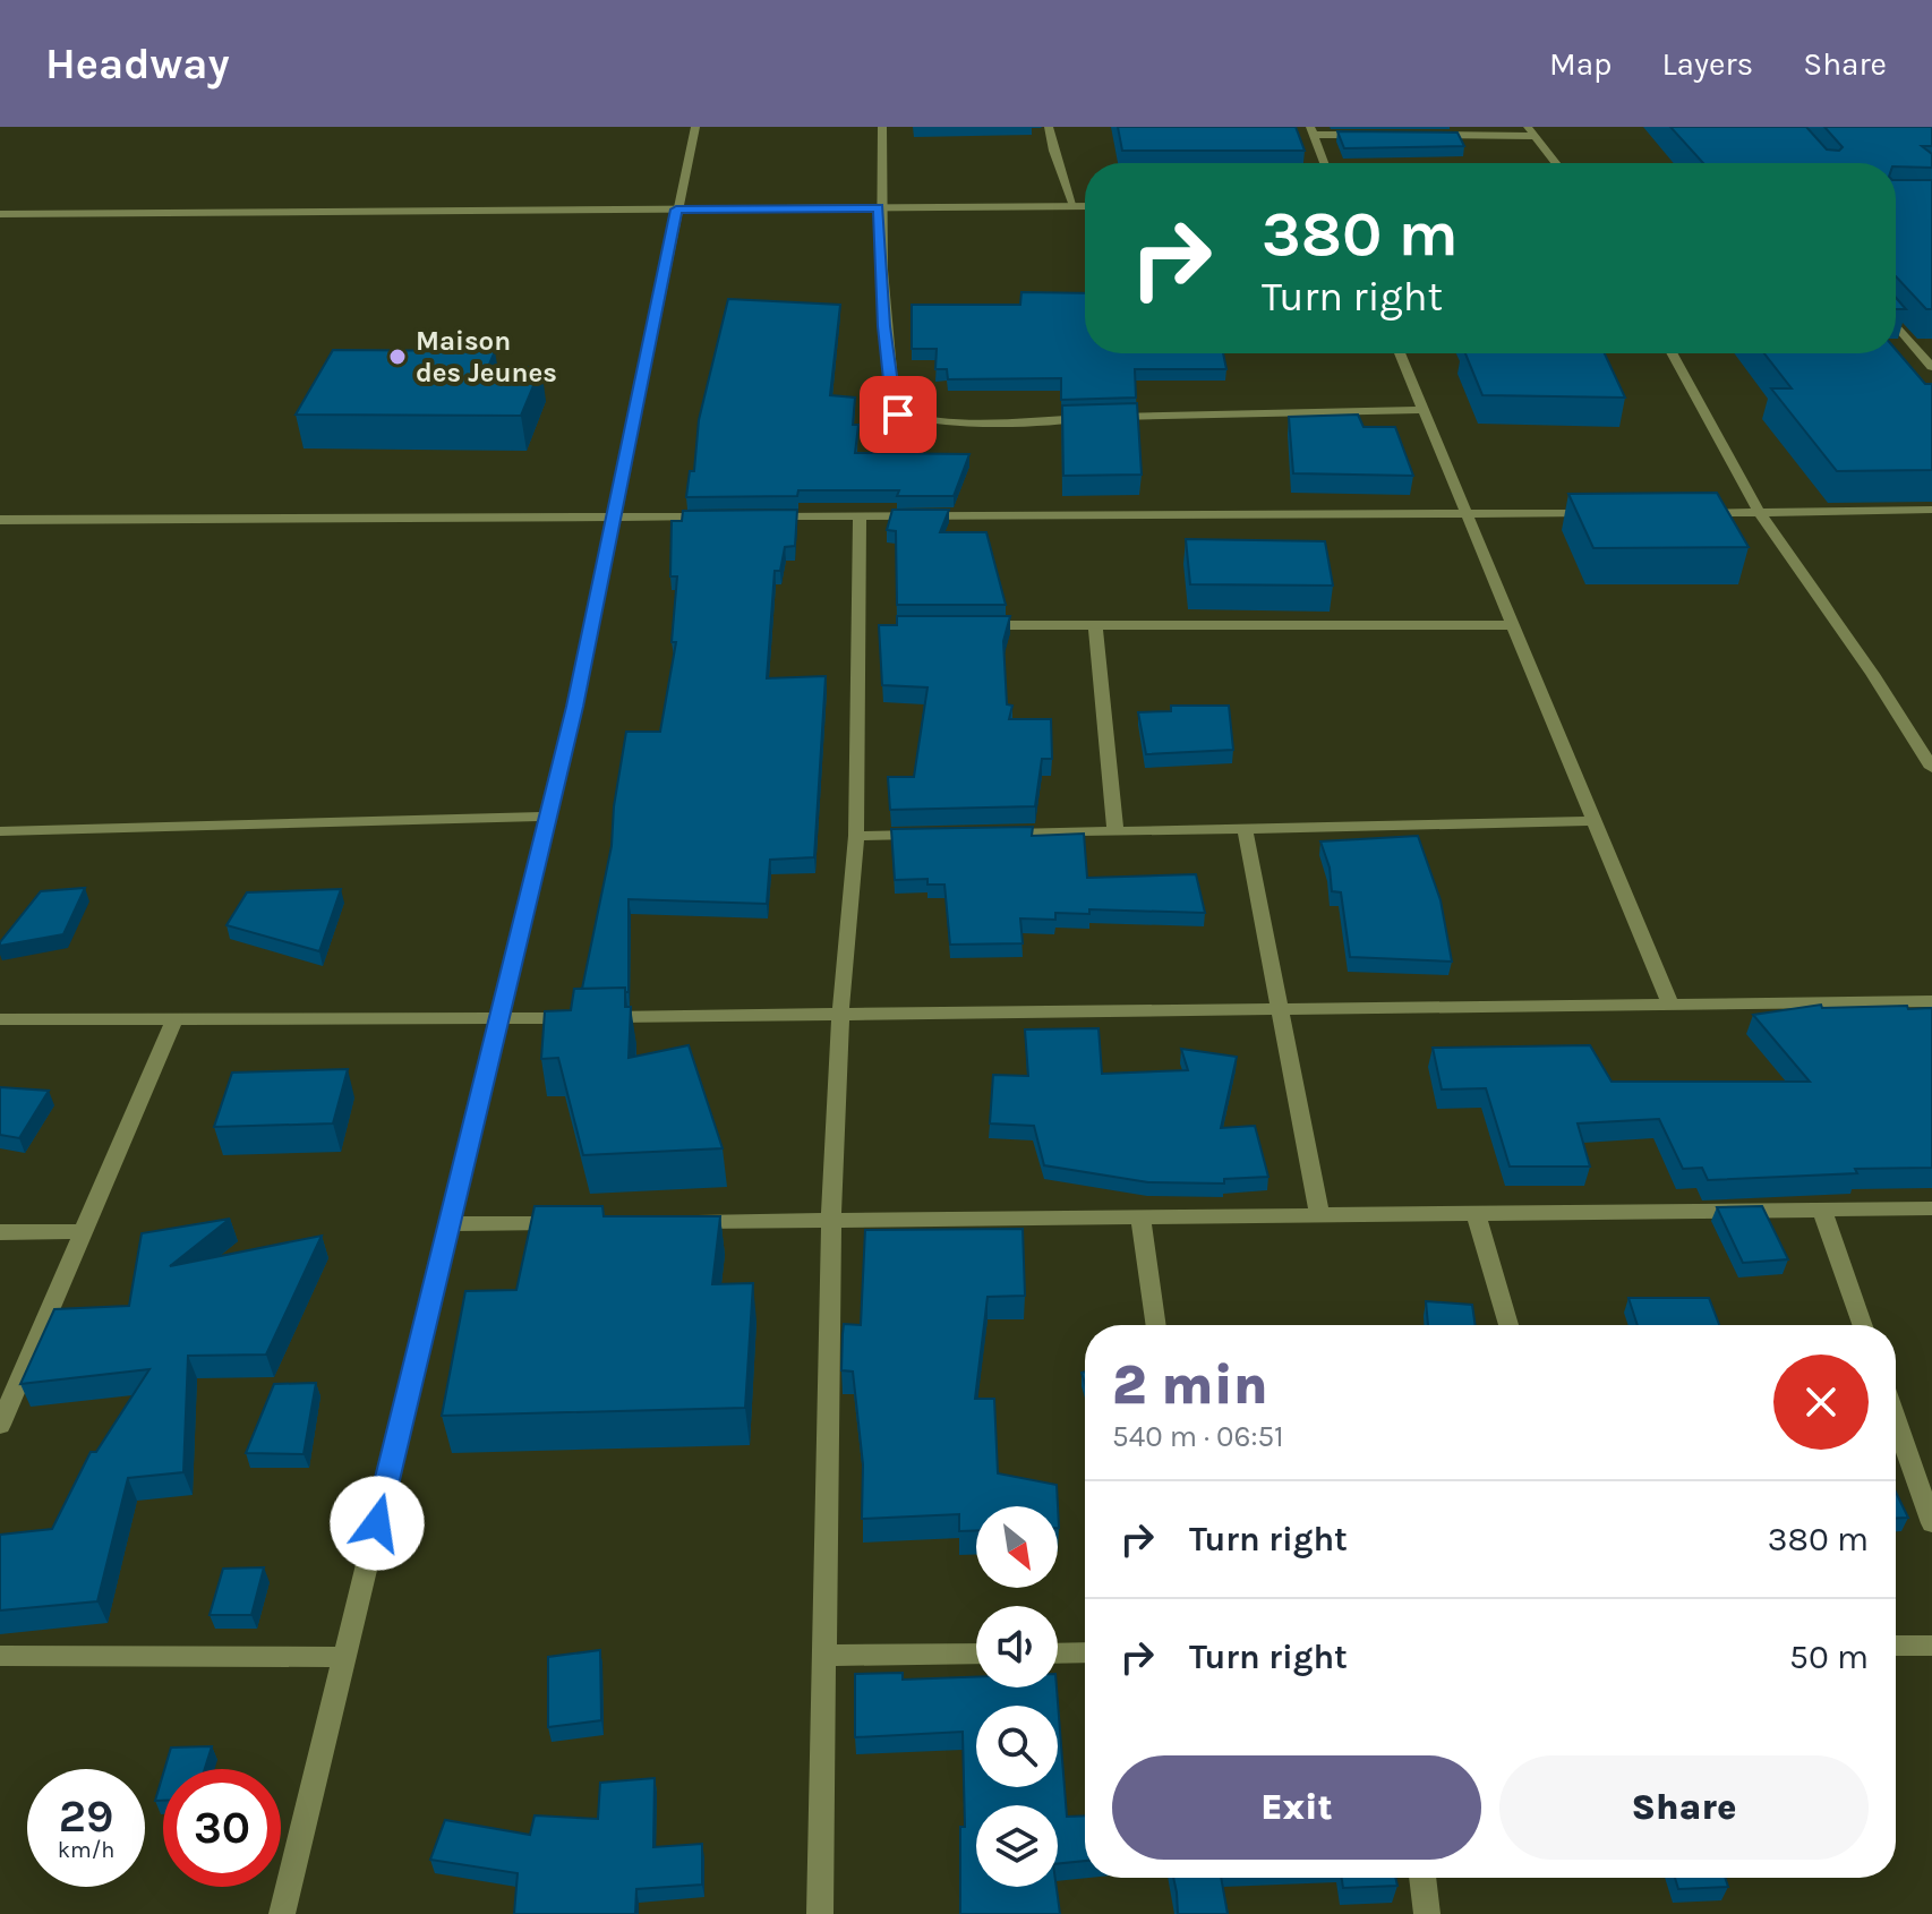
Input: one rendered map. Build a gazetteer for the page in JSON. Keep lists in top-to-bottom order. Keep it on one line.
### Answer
{"places":["Maison des Jeunes"],"north":"bottom right","page":{"header":"Headway","nav":["Map","Layers","Share"],"turn":["380 m","Turn right"],"heading":["2 min","540 m · 06:51"],"list":[{"name":"Turn right","value":"380 m"},{"name":"Turn right","value":"50 m"}],"buttons":["Exit","Share"],"speed":"29 km/h","limit":"30"}}
